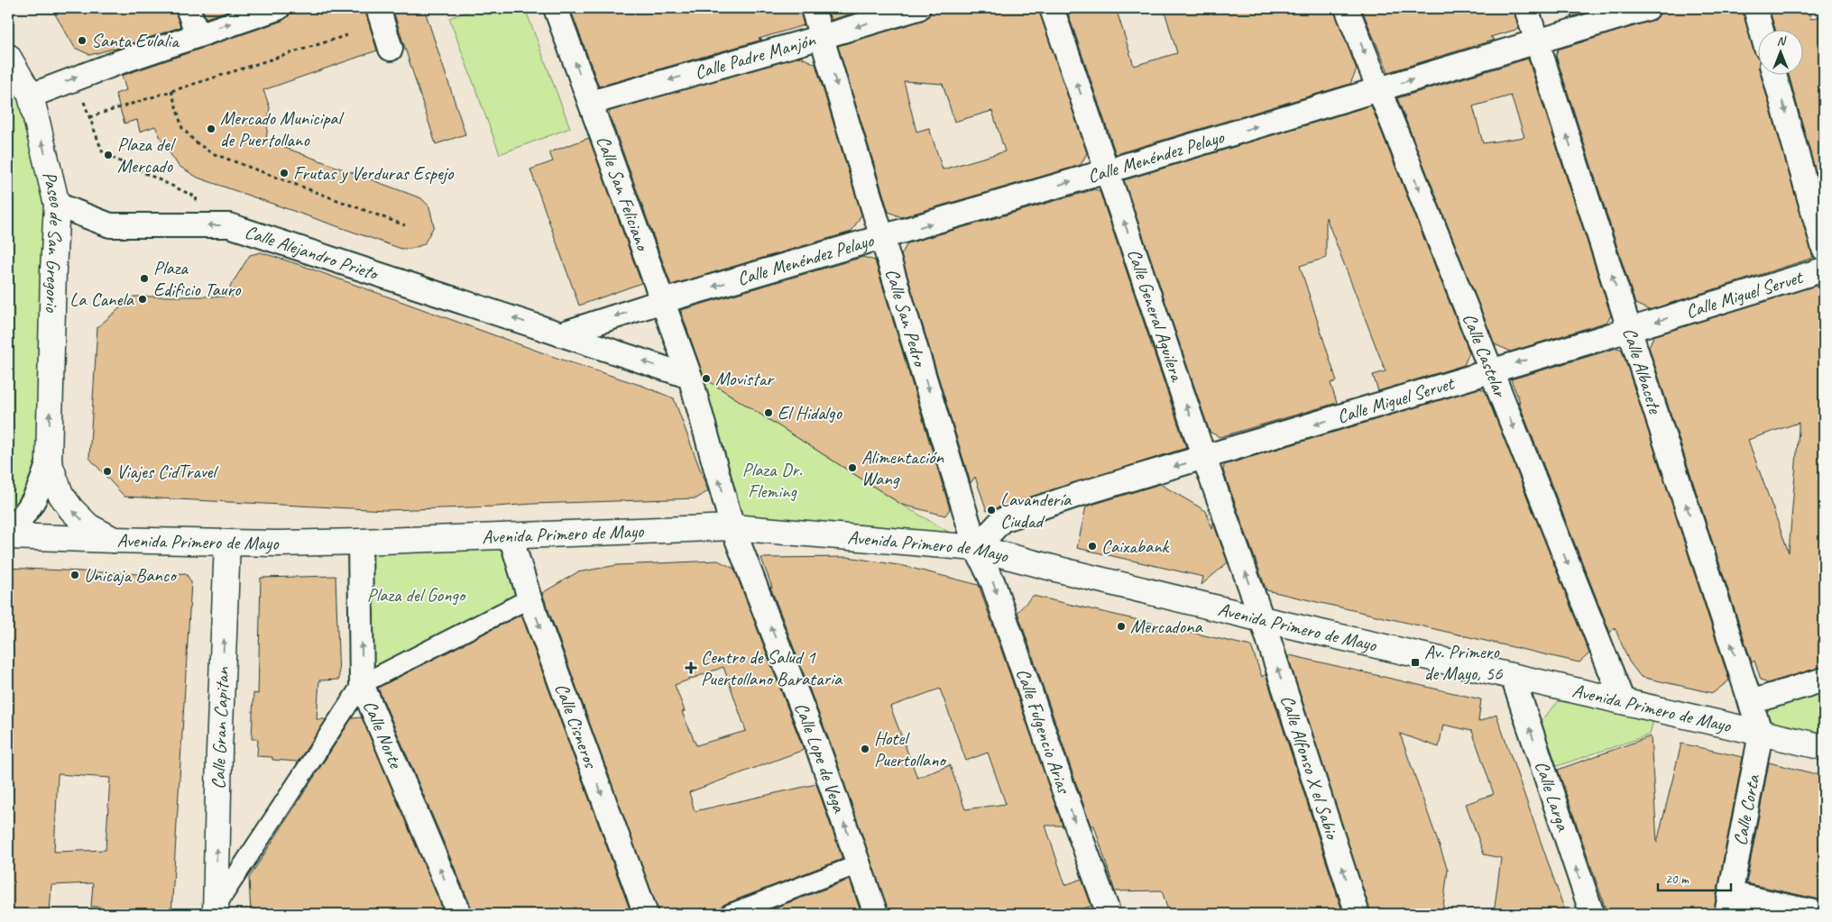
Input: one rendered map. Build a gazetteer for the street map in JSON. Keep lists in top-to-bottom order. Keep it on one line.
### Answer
{"streets":{"street":["Calle Padre Manjón","Calle Menéndez Pelayo","Calle San Feliciano","Paseo de San Gregorio","Calle Alejandro Prieto","Calle Miguel Servet","Calle General Aguilera","Calle San Pedro","Calle Castelar","Calle Albacete","Avenida Primero de Mayo","Calle Cisneros","Calle Gran Capitan","Calle Fulgencio Arias","Calle Norte","Calle Lope de Vega","Calle Alfonso X el Sabio","Calle Larga","Calle Corta"]},"crossings":[["Calle Padre Manjón","Calle San Feliciano"],["Calle Padre Manjón","Calle San Pedro"],["Calle Menéndez Pelayo","Calle San Feliciano"],["Calle Menéndez Pelayo","Calle General Aguilera"],["Calle Menéndez Pelayo","Calle San Pedro"],["Calle Menéndez Pelayo","Calle Castelar"],["Calle Menéndez Pelayo","Calle Albacete"],["Calle San Feliciano","Calle Alejandro Prieto"],["Paseo de San Gregorio","Calle Alejandro Prieto"],["Paseo de San Gregorio","Avenida Primero de Mayo"],["Calle Miguel Servet","Calle General Aguilera"],["Calle Miguel Servet","Calle San Pedro"],["Calle Miguel Servet","Calle Castelar"],["Calle Miguel Servet","Calle Albacete"],["Calle Miguel Servet","Avenida Primero de Mayo"],["Calle Miguel Servet","Calle Fulgencio Arias"],["Calle General Aguilera","Avenida Primero de Mayo"],["Calle General Aguilera","Calle Alfonso X el Sabio"],["Calle San Pedro","Avenida Primero de Mayo"],["Calle San Pedro","Calle Fulgencio Arias"],["Calle Castelar","Avenida Primero de Mayo"],["Calle Albacete","Avenida Primero de Mayo"],["Calle Albacete","Calle Corta"],["Avenida Primero de Mayo","Calle Cisneros"],["Avenida Primero de Mayo","Calle Gran Capitan"],["Avenida Primero de Mayo","Calle Fulgencio Arias"],["Avenida Primero de Mayo","Calle Norte"],["Avenida Primero de Mayo","Calle Lope de Vega"],["Avenida Primero de Mayo","Calle Alfonso X el Sabio"],["Avenida Primero de Mayo","Calle Larga"],["Avenida Primero de Mayo","Calle Corta"]],"one_way":["Calle Padre Manjón","Paseo de San Gregorio","Calle Alejandro Prieto","Calle Miguel Servet","Calle General Aguilera","Calle San Pedro","Calle Castelar","Calle Albacete","Calle Cisneros","Calle Gran Capitan","Calle Fulgencio Arias","Calle Norte","Calle Lope de Vega","Calle Alfonso X el Sabio","Calle Larga"],"parks":["Plaza Dr. Fleming","Plaza del Gongo"],"places":{"other":["Santa Eulalia","Mercado Municipal de Puertollano","Plaza del Mercado","Frutas y Verduras Espejo","Plaza Edificio Tauro","La Canela","Movistar","El Hidalgo","Alimentación Wang","Viajes CidTravel","Lavandería Ciudad","Caixabank","Unicaja Banco","Mercadona","Hotel Puertollano"],"transit":["Av. Primero de Mayo, 56"],"health":["Centro de Salud 1 Puertollano Barataria"]},"scale_bar":"20 m","north":"top"}
